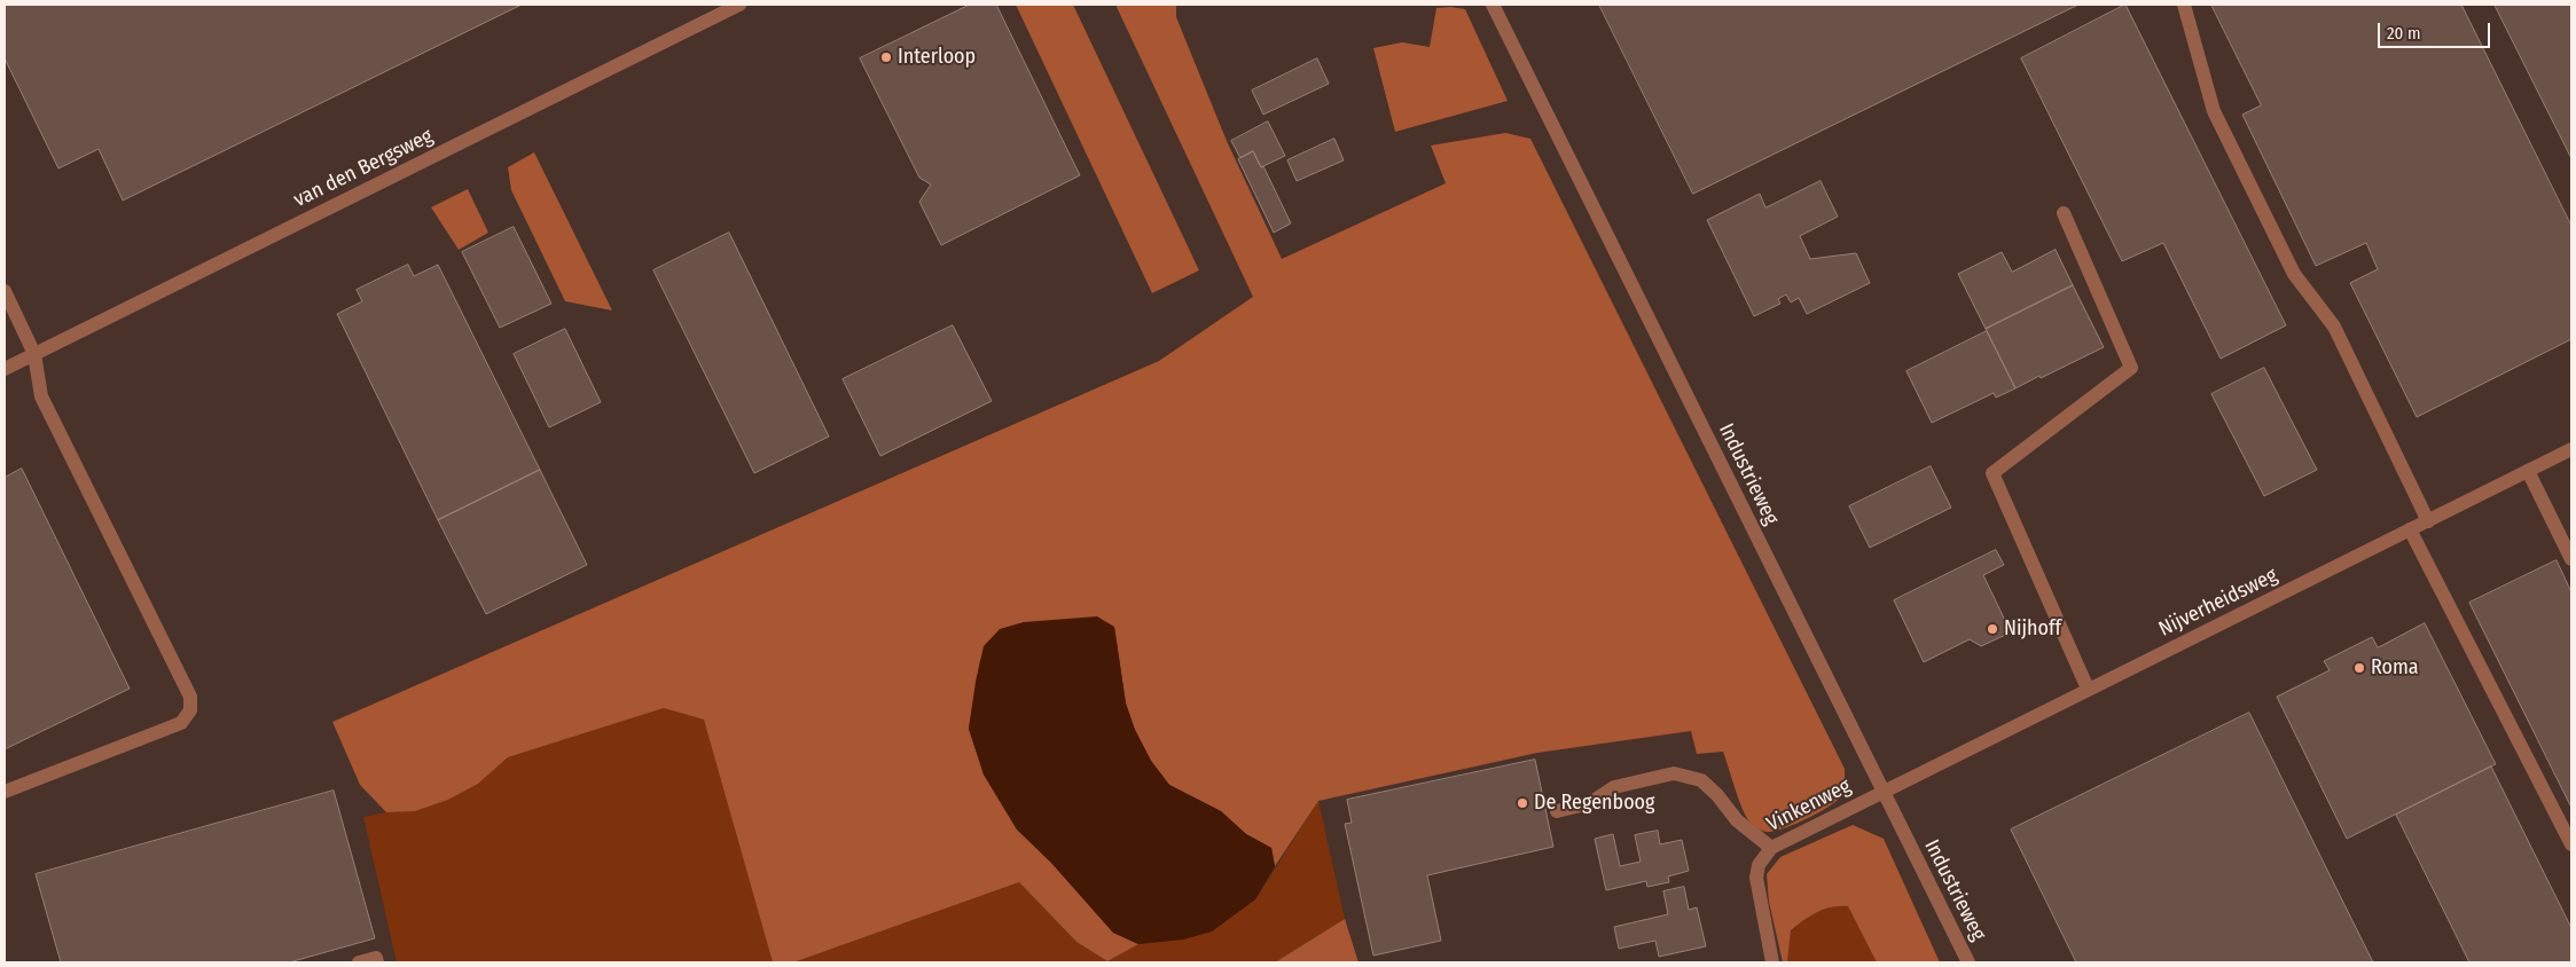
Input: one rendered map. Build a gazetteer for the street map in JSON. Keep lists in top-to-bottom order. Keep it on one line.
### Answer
{"streets":{"street":["van den Bergsweg","Industrieweg","Nijverheidsweg","Vinkenweg"]},"crossings":[["Industrieweg","Nijverheidsweg"],["Industrieweg","Vinkenweg"],["Nijverheidsweg","Vinkenweg"]],"places":["Interloop","Nijhoff","Roma","De Regenboog"],"scale_bar":"20 m"}
